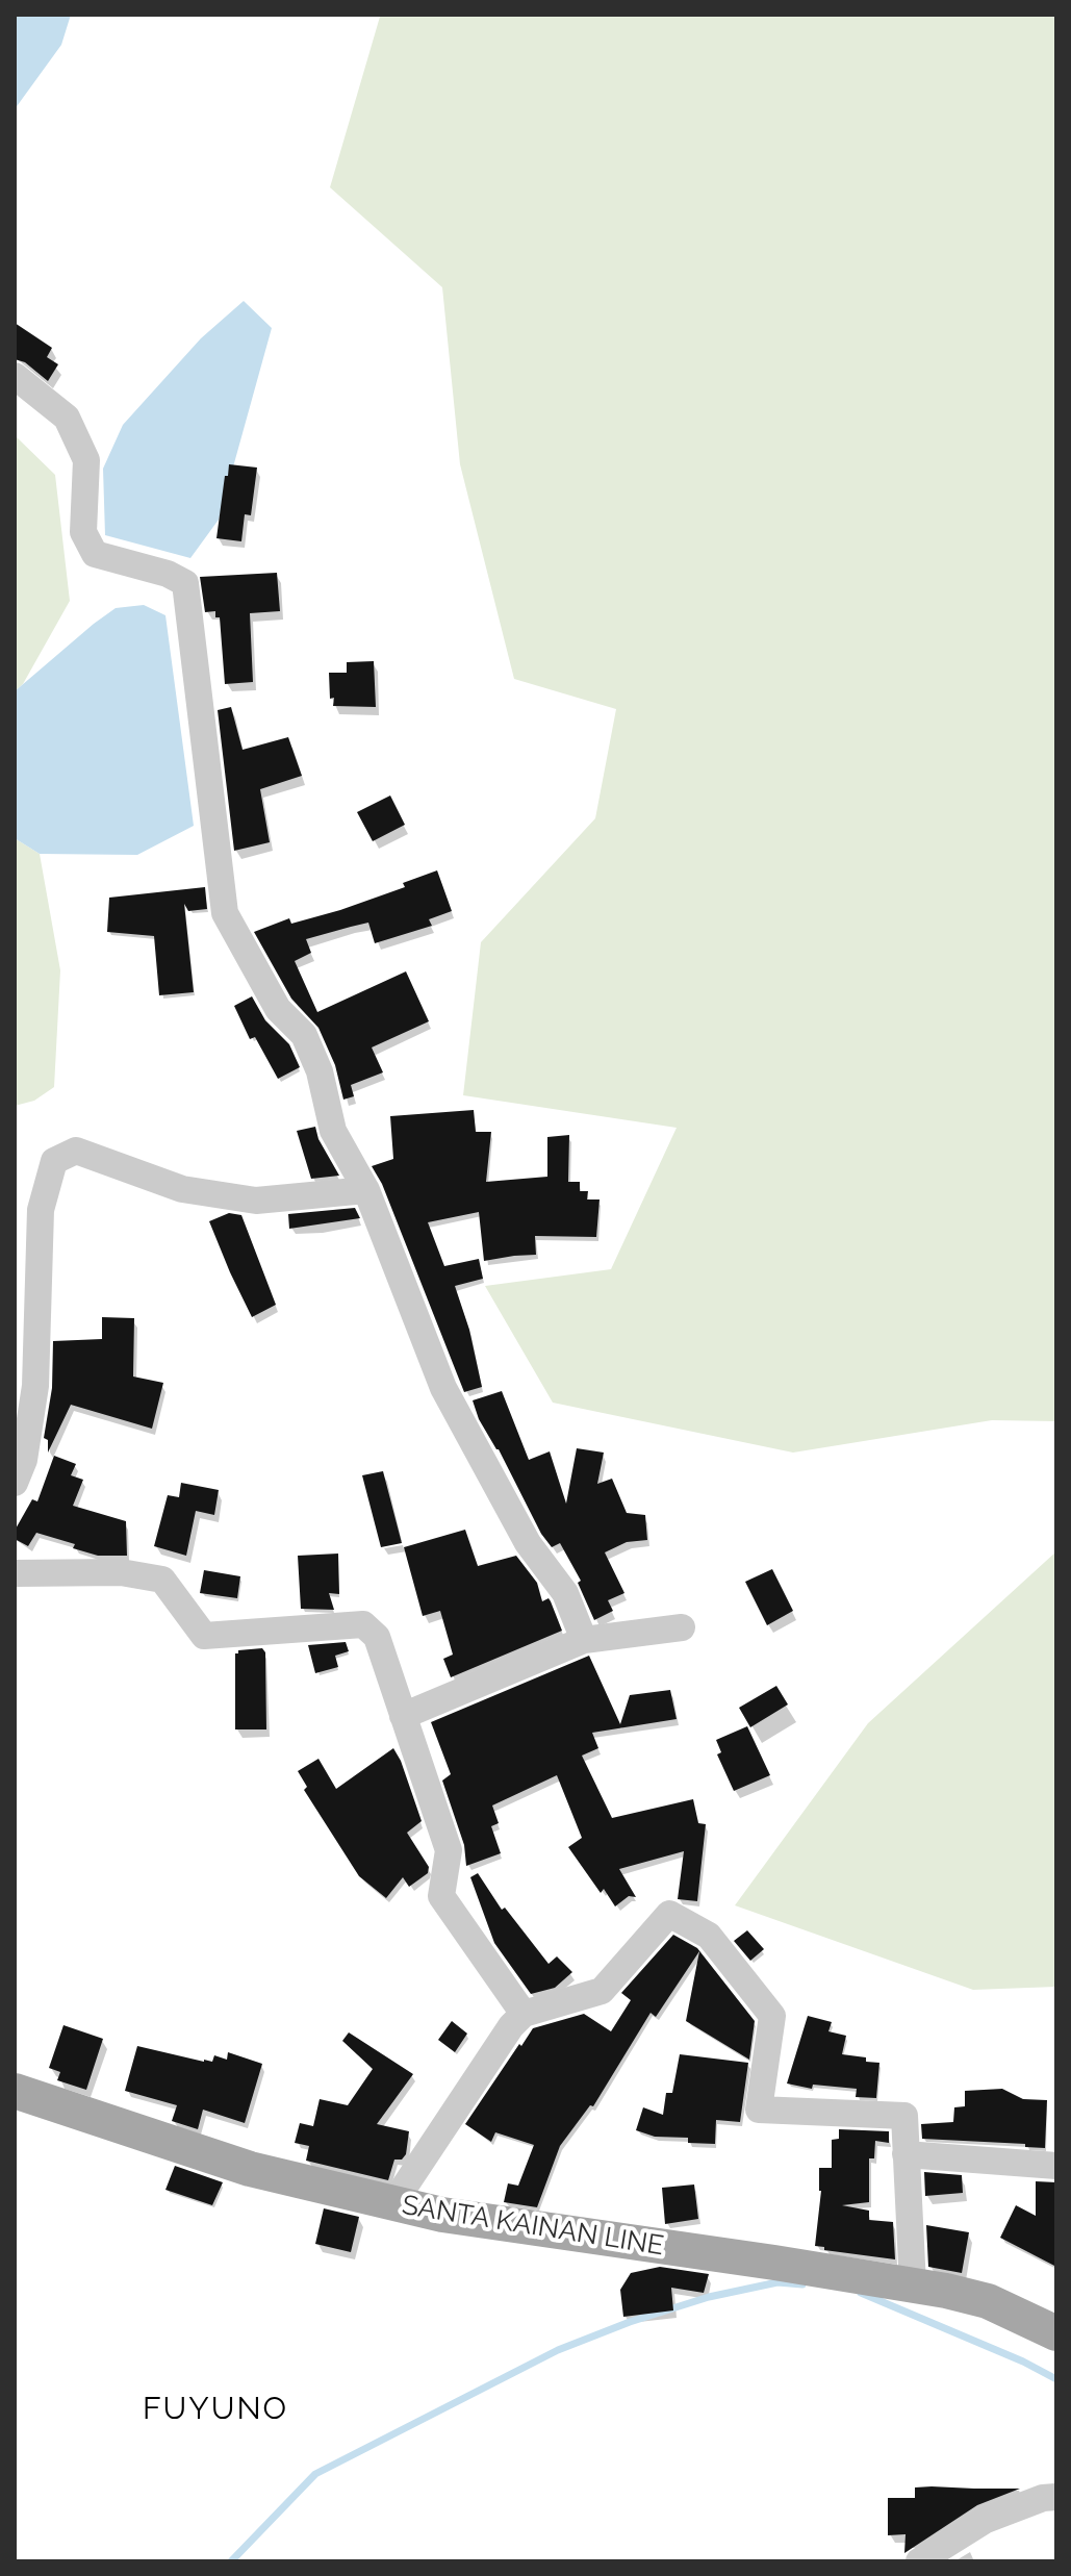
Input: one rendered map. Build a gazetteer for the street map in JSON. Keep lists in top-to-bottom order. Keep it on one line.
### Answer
{"streets":{"main road":["SANTA KAINAN LINE"]},"districts":["FUYUNO"]}
